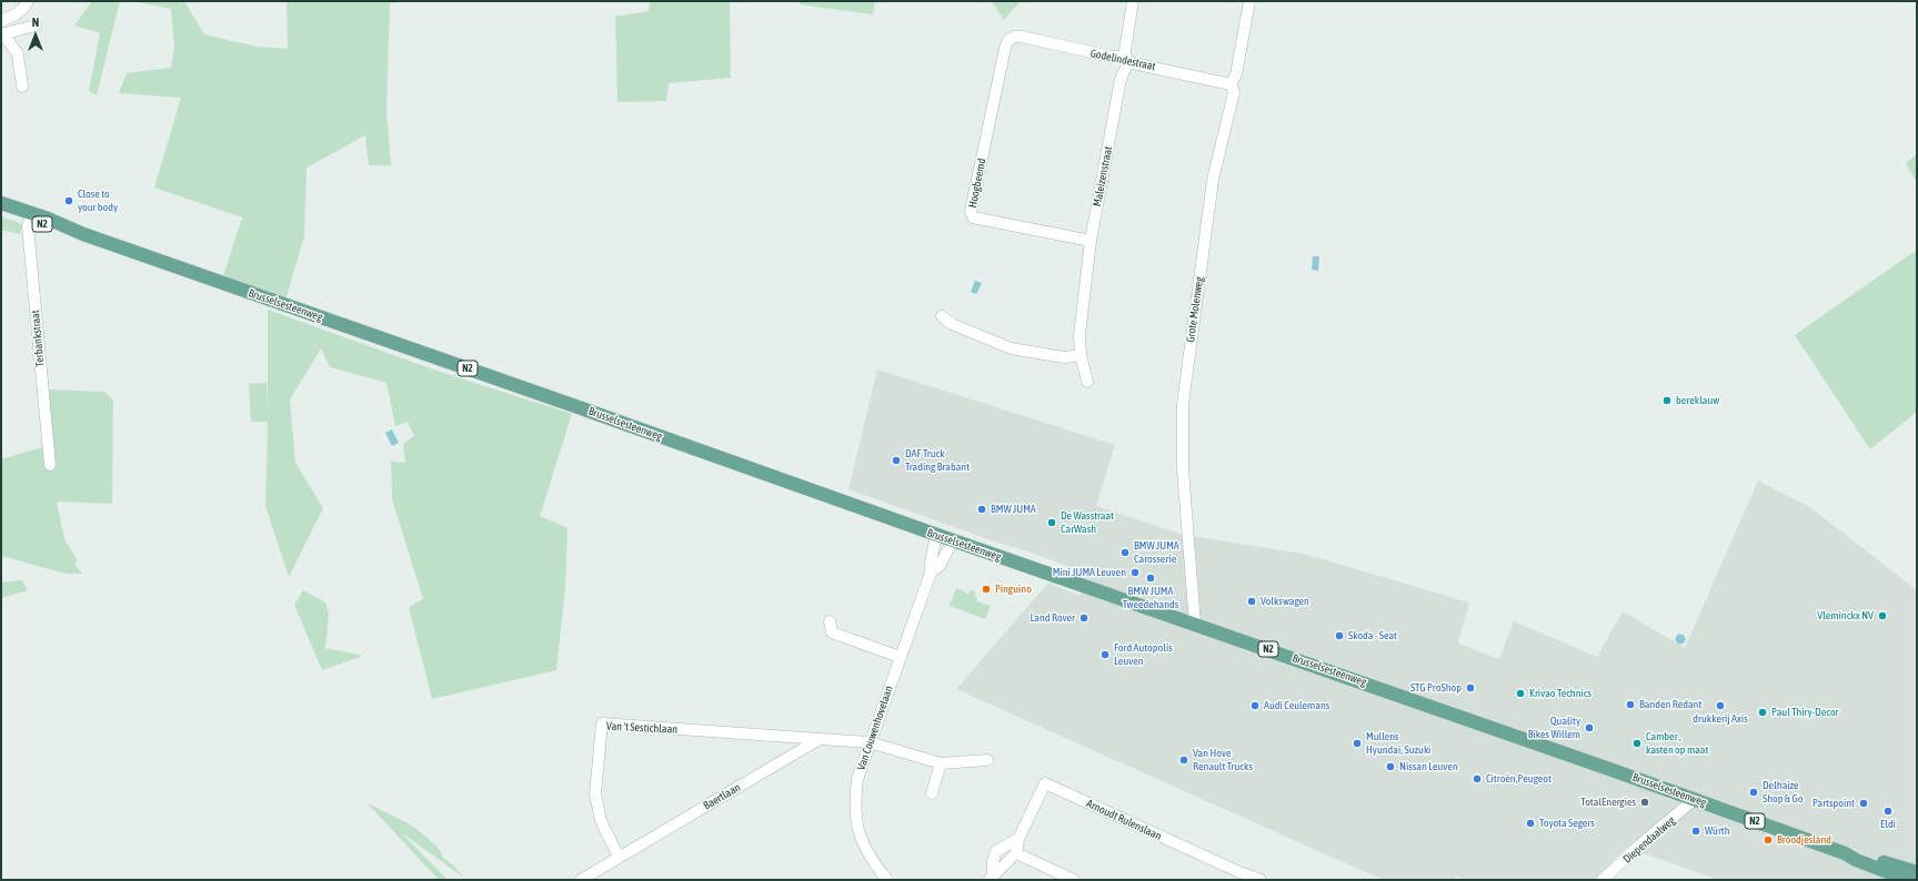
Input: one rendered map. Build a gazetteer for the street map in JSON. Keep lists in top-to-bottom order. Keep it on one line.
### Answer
{"streets":{"main road":["N2","Brusselsesteenweg"],"street":["Godelindestraat","Maleizenstraat","Hoogbeemd","Grote Molenweg","Terbankstraat","Van 't Sestichlaan","Van Couwenhovelaan","Baertlaan","Arnoudt Rulenslaan","Diependaalweg"]},"crossings":[["Godelindestraat","Maleizenstraat"],["Godelindestraat","Hoogbeemd"],["Godelindestraat","Grote Molenweg"],["Maleizenstraat","Hoogbeemd"],["Brusselsesteenweg","Grote Molenweg"],["Brusselsesteenweg","Terbankstraat"],["Brusselsesteenweg","Van Couwenhovelaan"],["Brusselsesteenweg","Diependaalweg"],["Van 't Sestichlaan","Baertlaan"]],"places":["Close to your body","bereklauw","DAF Truck Trading Brabant","BMW JUMA","De Wasstraat CarWash","BMW JUMA Carosserie","Mini JUMA Leuven","BMW JUMA Tweedehands","Pinguino","Volkswagen","Vleminckx NV","Land Rover","Skoda - Seat","Ford Autopolis Leuven","STG ProShop","Krivao Technics","Banden Redant","Audi Ceulemans","drukkerij Axis","Paul Thiry-Decor","Quality Bikes Willem","Mullens Hyundai, Suzuki","Camber , kasten op maat","Van Hove Renault Trucks","Nissan Leuven","Citroën,Peugeot","Delhaize Shop & Go","TotalEnergies","Partspoint","Eldi","Toyota Segers","Würth","Broodjesland"],"north":"top"}
